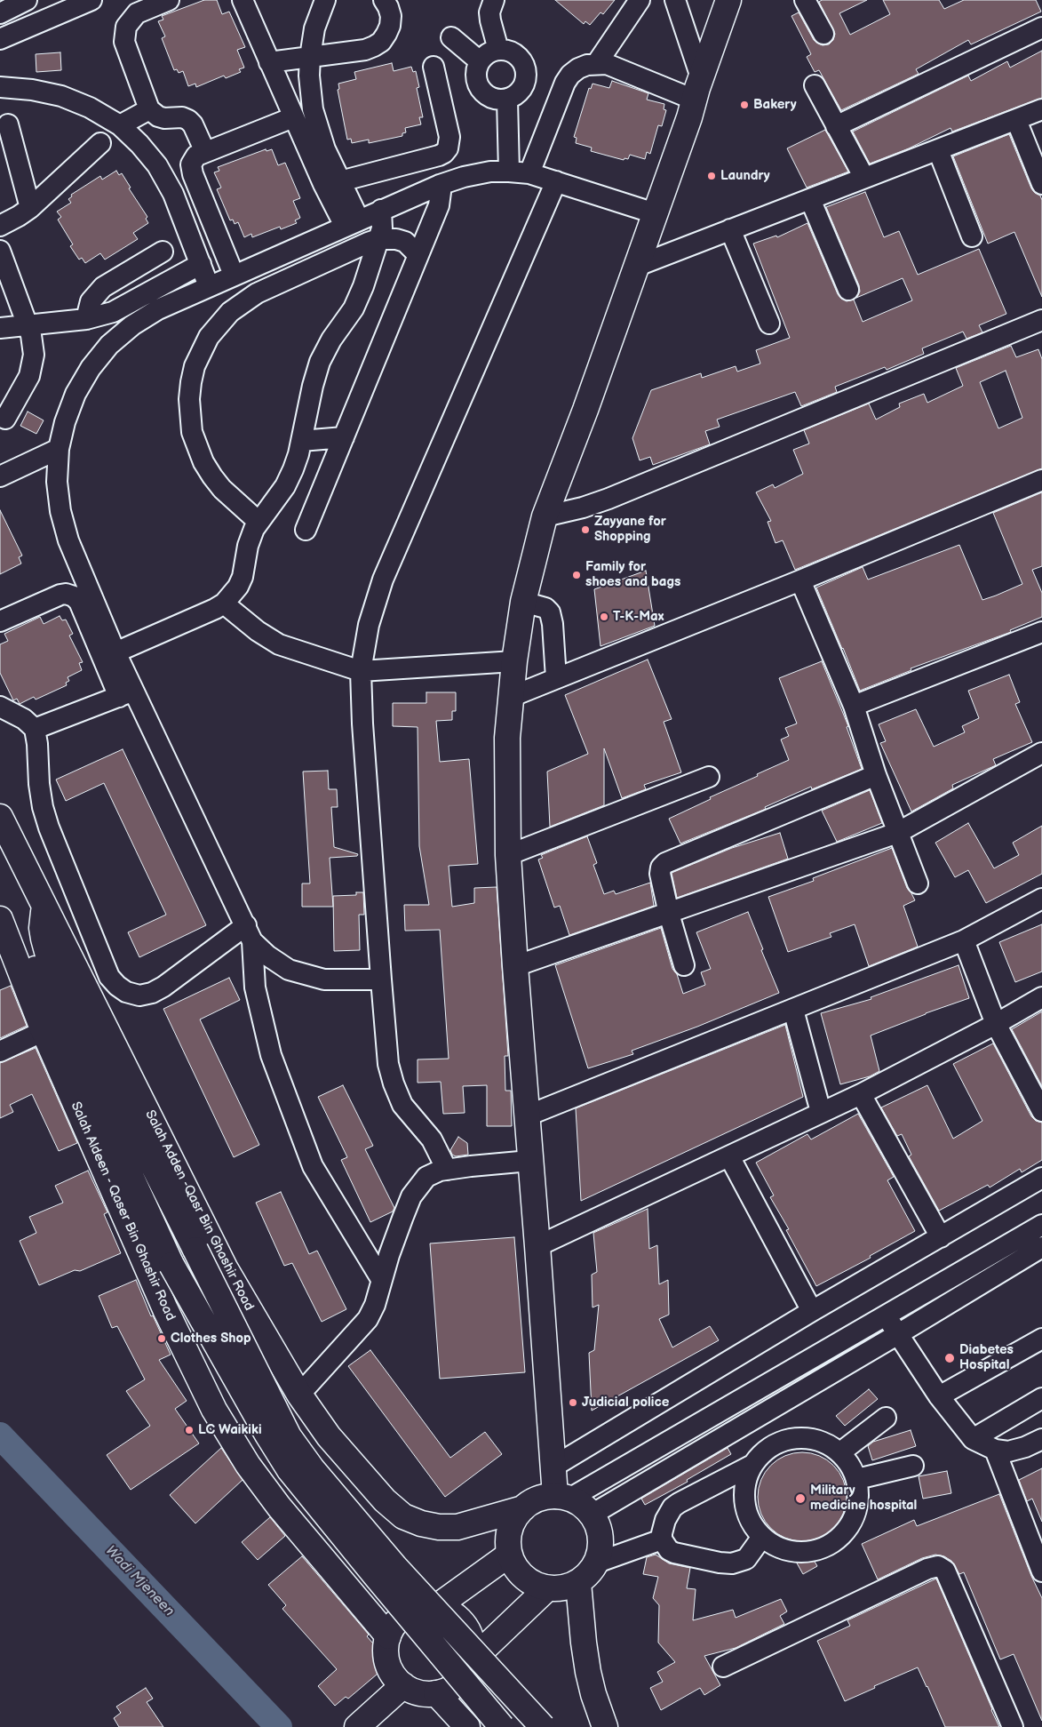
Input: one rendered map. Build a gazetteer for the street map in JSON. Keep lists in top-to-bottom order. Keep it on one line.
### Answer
{"streets":{"main road":["Salah Adden -Qasr Bin Ghashir Road","Salah Aldeen - Qaser Bin Ghashir Road"]},"water":["Wadi Mjeneen"],"places":["Bakery","Laundry","Zayyane for Shopping","Family for shoes and bags","T-K-Max","Clothes Shop","Diabetes Hospital","Judicial police","LC Waikiki","Military medicine hospital"]}
